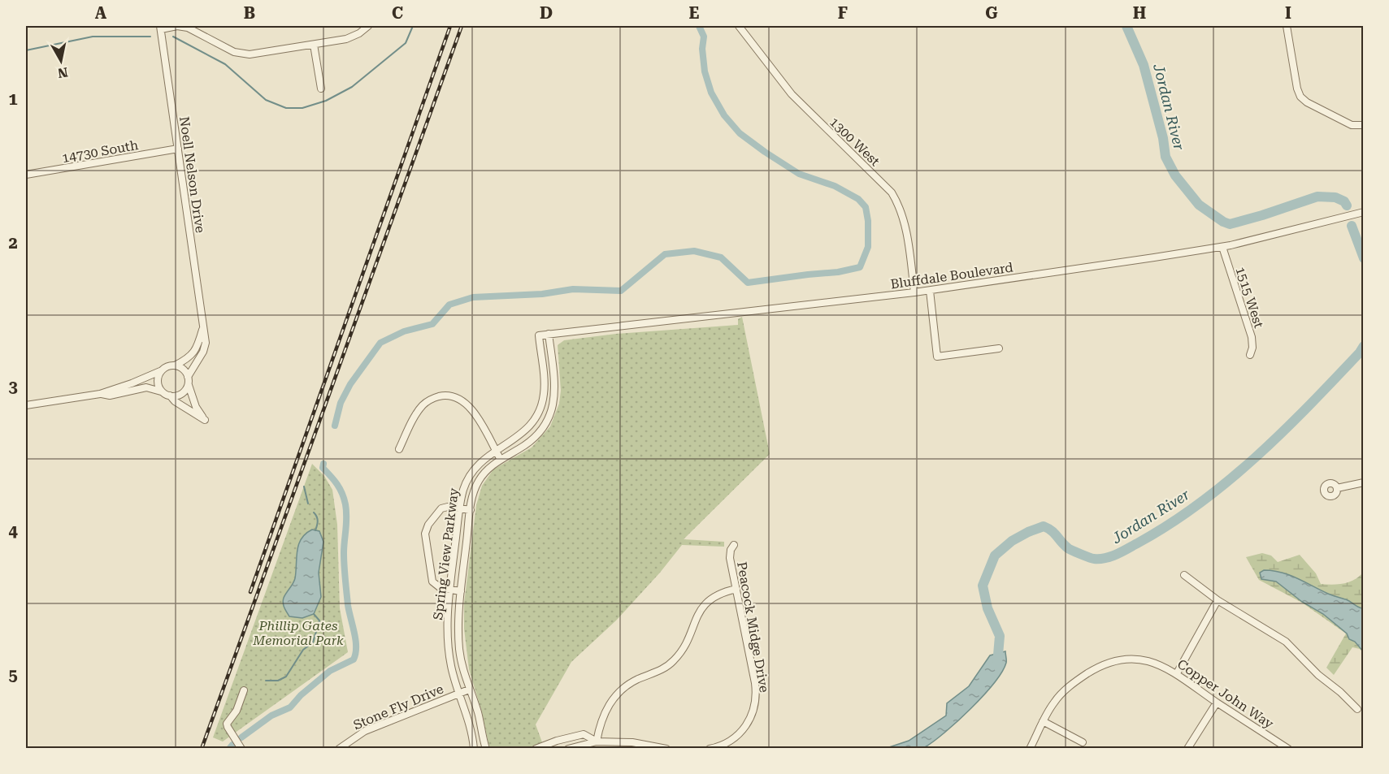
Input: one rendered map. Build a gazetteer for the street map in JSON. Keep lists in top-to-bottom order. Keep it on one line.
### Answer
{"streets":{"street":["1300 West","14730 South","Noell Nelson Drive","Bluffdale Boulevard","1515 West","Spring View Parkway","Peacock Midge Drive","Copper John Way","Stone Fly Drive"]},"crossings":[["1300 West","Bluffdale Boulevard"],["14730 South","Noell Nelson Drive"],["Bluffdale Boulevard","1515 West"],["Bluffdale Boulevard","Spring View Parkway"],["Spring View Parkway","Stone Fly Drive"]],"water":["Jordan River"],"parks":["Phillip Gates Memorial Park"],"north":"bottom","grid":{"columns":["A","B","C","D","E","F","G","H","I"],"rows":["1","2","3","4","5"]}}
